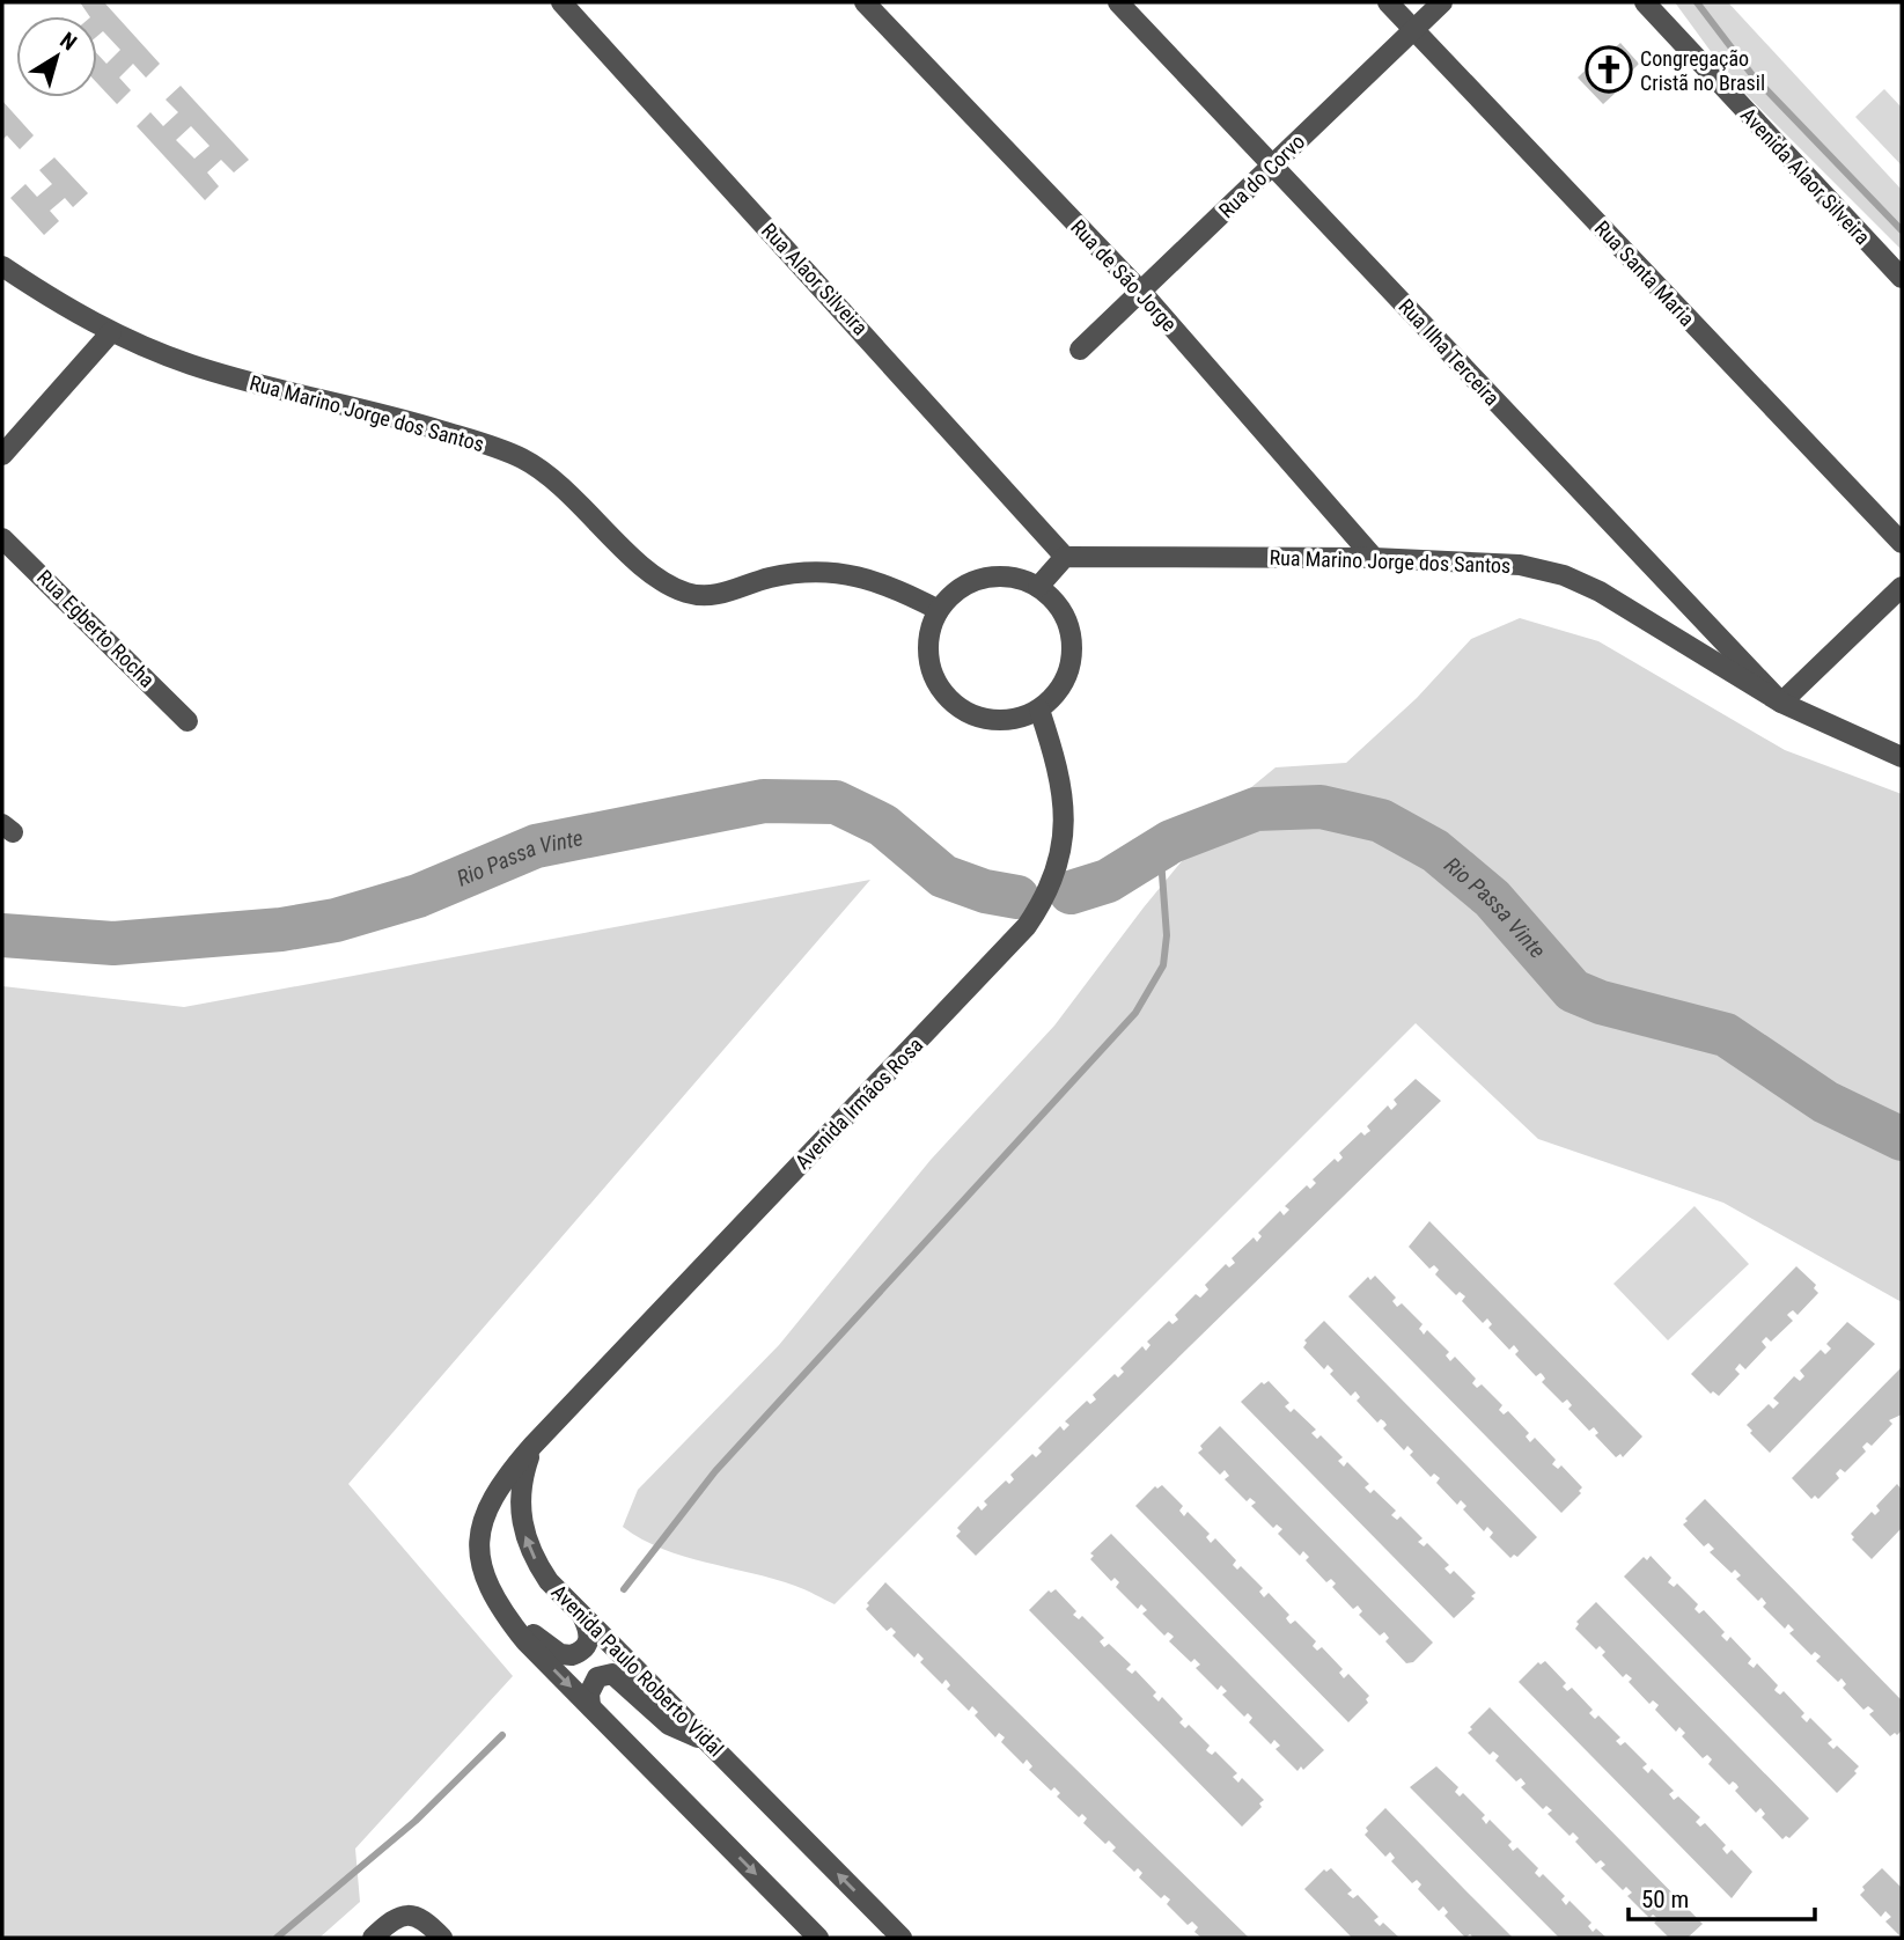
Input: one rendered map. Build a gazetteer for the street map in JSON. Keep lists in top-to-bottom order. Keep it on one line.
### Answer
{"streets":{"street":["Rua do Corvo","Avenida Alaor Silveira","Rua Santa Maria","Rua de São Jorge","Rua Alaor Silveira","Rua Ilha Terceira","Rua Marino Jorge dos Santos","Rua Egberto Rocha","Avenida Irmãos Rosa","Avenida Paulo Roberto Vidal"]},"crossings":[["Rua do Corvo","Rua Santa Maria"],["Rua do Corvo","Rua de São Jorge"],["Rua do Corvo","Rua Ilha Terceira"],["Rua de São Jorge","Rua Marino Jorge dos Santos"],["Rua Alaor Silveira","Rua Marino Jorge dos Santos"],["Rua Ilha Terceira","Rua Marino Jorge dos Santos"],["Rua Marino Jorge dos Santos","Avenida Irmãos Rosa"],["Avenida Irmãos Rosa","Avenida Paulo Roberto Vidal"]],"water":["Rio Passa Vinte"],"places":{"church":["Congregação Cristã no Brasil"]},"scale_bar":"50 m","north":"top right"}
